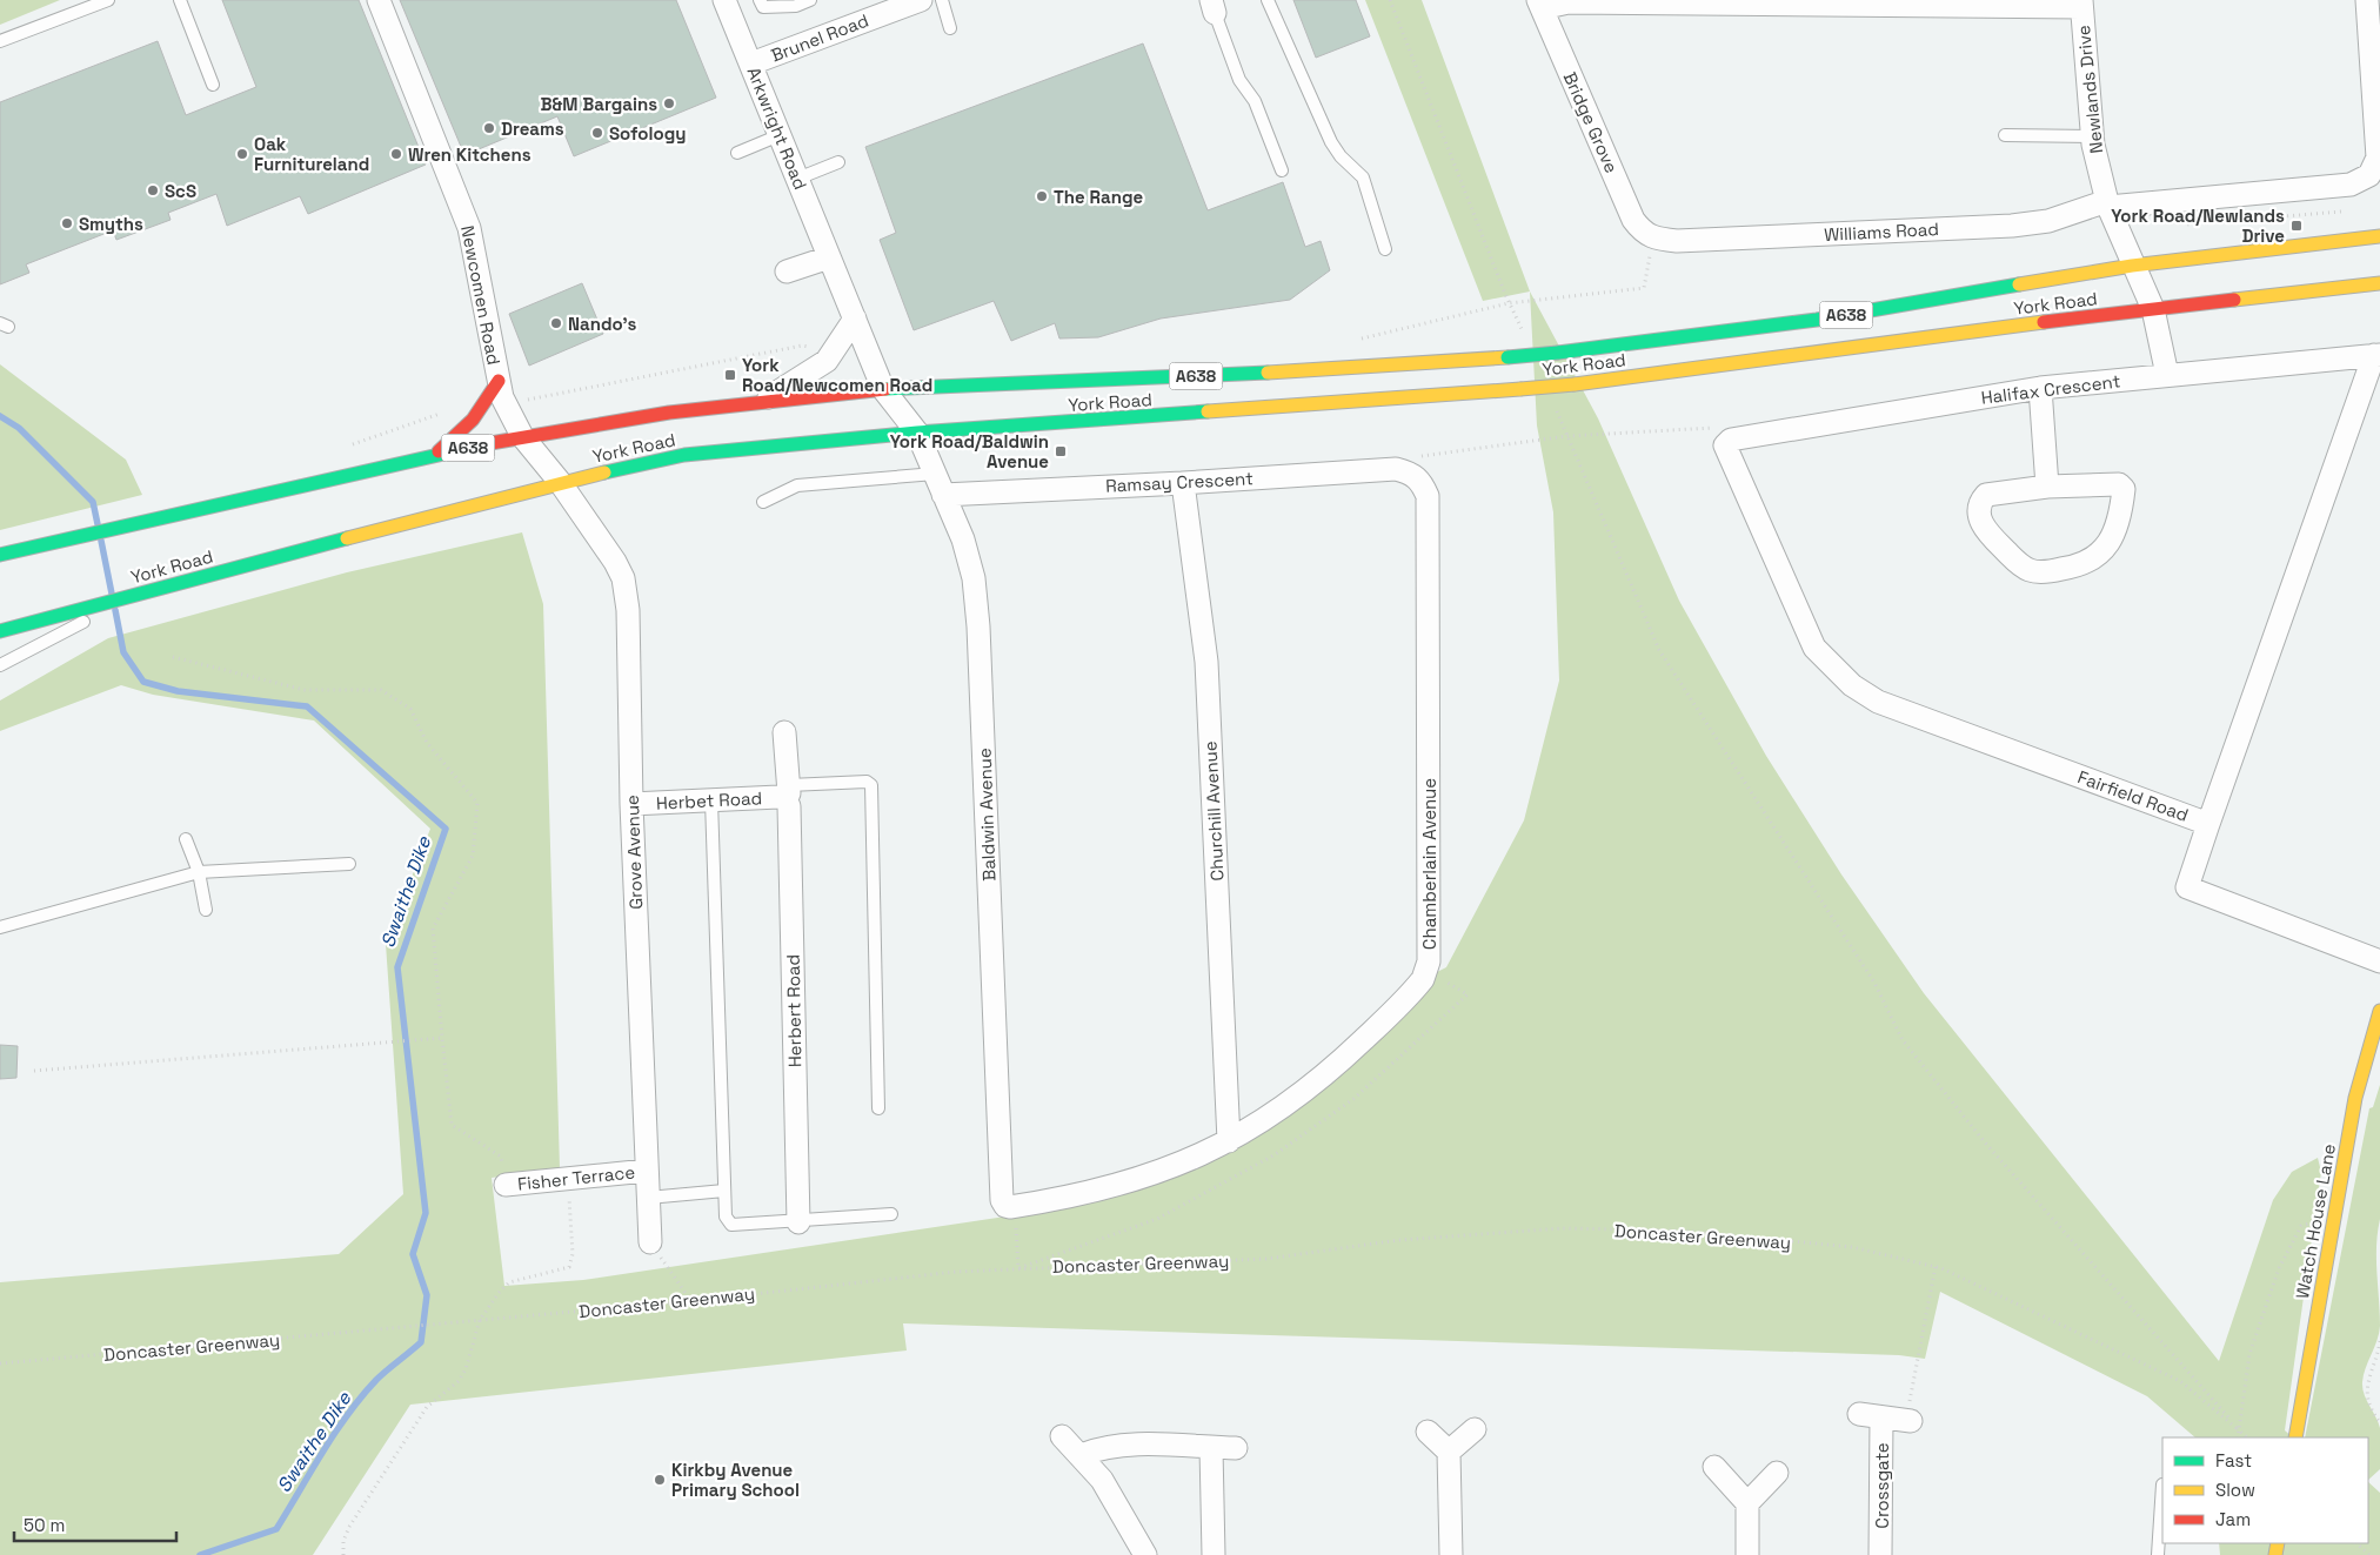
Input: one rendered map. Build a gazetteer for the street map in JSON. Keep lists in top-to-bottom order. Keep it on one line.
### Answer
{"streets":{"main road":["York Road","A638","Watch House Lane"],"street":["Brunel Road","Newlands Drive","Bridge Grove","Arkwright Road","Williams Road","Newcomen Road","Halifax Crescent","Ramsay Crescent","Fairfield Road","Herbet Road","Churchill Avenue","Baldwin Avenue","Grove Avenue","Chamberlain Avenue","Herbert Road","Fisher Terrace","Crossgate"],"path":["Doncaster Greenway"]},"crossings":[["Brunel Road","Arkwright Road"],["Newlands Drive","Williams Road"],["Newlands Drive","York Road"],["Newlands Drive","Halifax Crescent"],["Bridge Grove","Williams Road"],["Arkwright Road","York Road"],["Arkwright Road","Baldwin Avenue"],["Newcomen Road","York Road"],["Newcomen Road","Grove Avenue"],["York Road","Baldwin Avenue"],["York Road","Grove Avenue"],["Halifax Crescent","Fairfield Road"],["Ramsay Crescent","Churchill Avenue"],["Ramsay Crescent","Baldwin Avenue"],["Ramsay Crescent","Chamberlain Avenue"],["Herbet Road","Grove Avenue"],["Herbet Road","Herbert Road"],["Churchill Avenue","Chamberlain Avenue"],["Baldwin Avenue","Chamberlain Avenue"],["Grove Avenue","Fisher Terrace"]],"water":["Swaithe Dike"],"places":{"other":["B&M Bargains","Dreams","Sofology","Oak Furnitureland","Wren Kitchens","ScS","The Range","Smyths","Nando's","Kirkby Avenue Primary School"],"transit":["York Road/Newlands Drive","York Road/Newcomen Road","York Road/Baldwin Avenue"]},"legend":["Fast","Slow","Jam"],"scale_bar":"50 m"}
